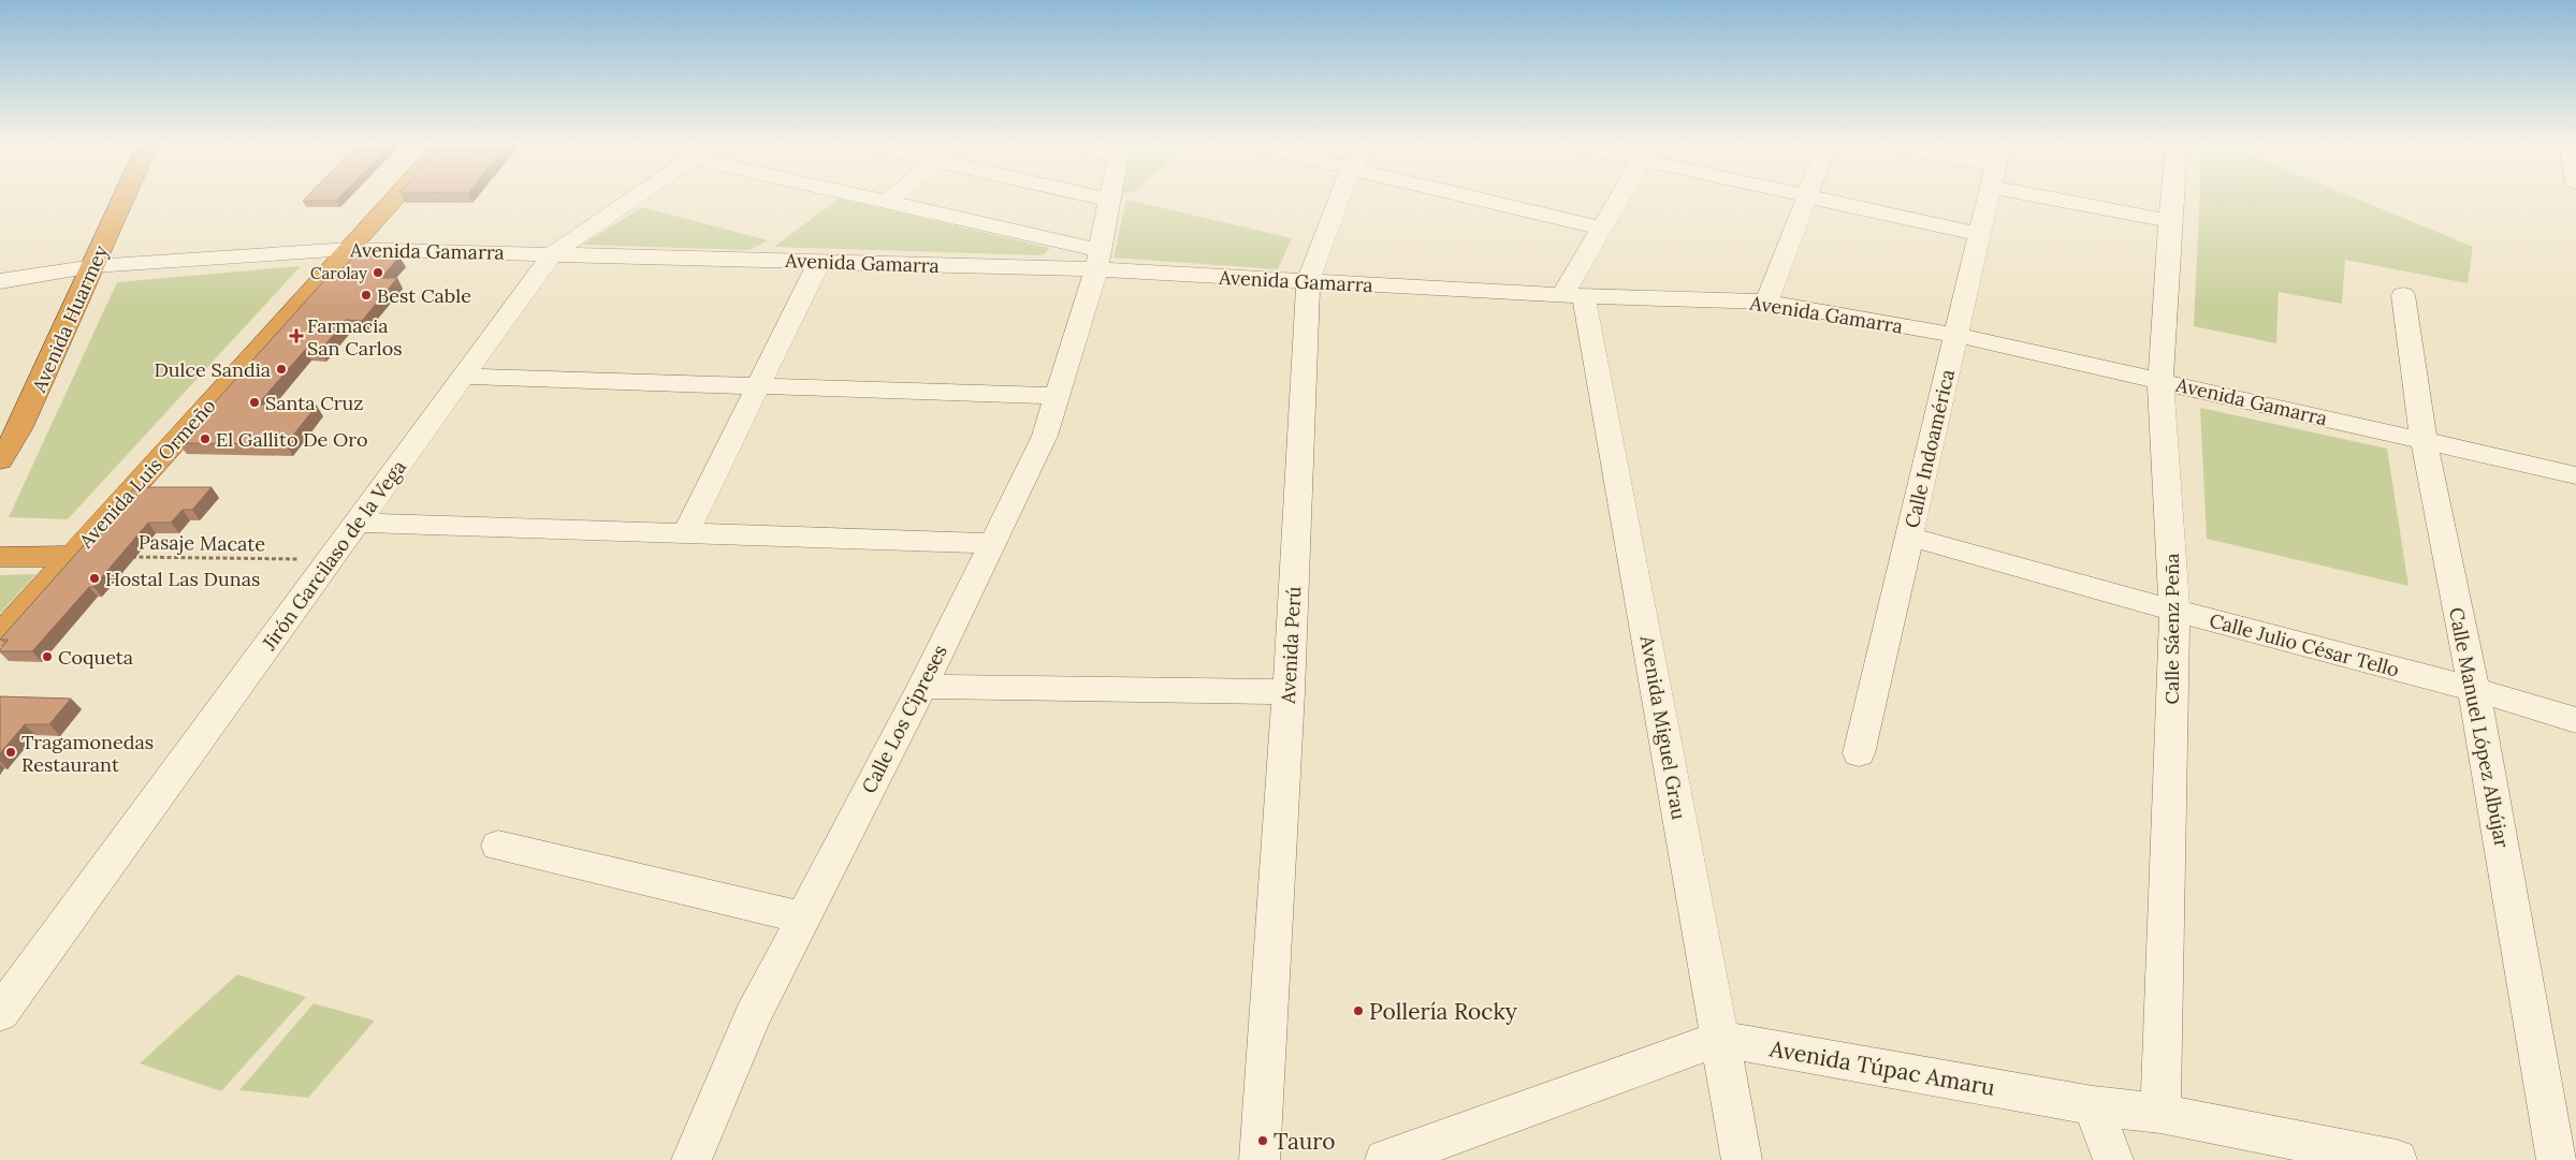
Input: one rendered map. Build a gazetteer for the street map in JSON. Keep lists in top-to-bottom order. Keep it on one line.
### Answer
{"streets":{"highway":["Avenida Huarmey","Avenida Luis Ormeño"],"street":["Avenida Gamarra","Calle Indoamérica","Jirón Garcilaso de la Vega","Calle Sáenz Peña","Avenida Perú","Calle Julio César Tello","Calle Los Cipreses","Avenida Miguel Grau","Calle Manuel López Albújar","Avenida Túpac Amaru"],"path":["Pasaje Macate"]},"crossings":[["Avenida Gamarra","Avenida Huarmey"],["Avenida Gamarra","Calle Indoamérica"],["Avenida Gamarra","Avenida Luis Ormeño"],["Avenida Gamarra","Jirón Garcilaso de la Vega"],["Avenida Gamarra","Calle Sáenz Peña"],["Avenida Gamarra","Avenida Perú"],["Avenida Gamarra","Calle Los Cipreses"],["Avenida Gamarra","Avenida Miguel Grau"],["Avenida Gamarra","Calle Manuel López Albújar"],["Calle Indoamérica","Calle Julio César Tello"],["Pasaje Macate","Jirón Garcilaso de la Vega"],["Calle Sáenz Peña","Calle Julio César Tello"],["Calle Sáenz Peña","Avenida Túpac Amaru"],["Calle Julio César Tello","Calle Manuel López Albújar"],["Avenida Miguel Grau","Avenida Túpac Amaru"]],"places":{"other":["Carolay","Best Cable","Dulce Sandia","Santa Cruz","El Gallito De Oro","Hostal Las Dunas","Coqueta","Tragamonedas Restaurant","Pollería Rocky","Tauro"],"health":["Farmacia San Carlos"]}}
